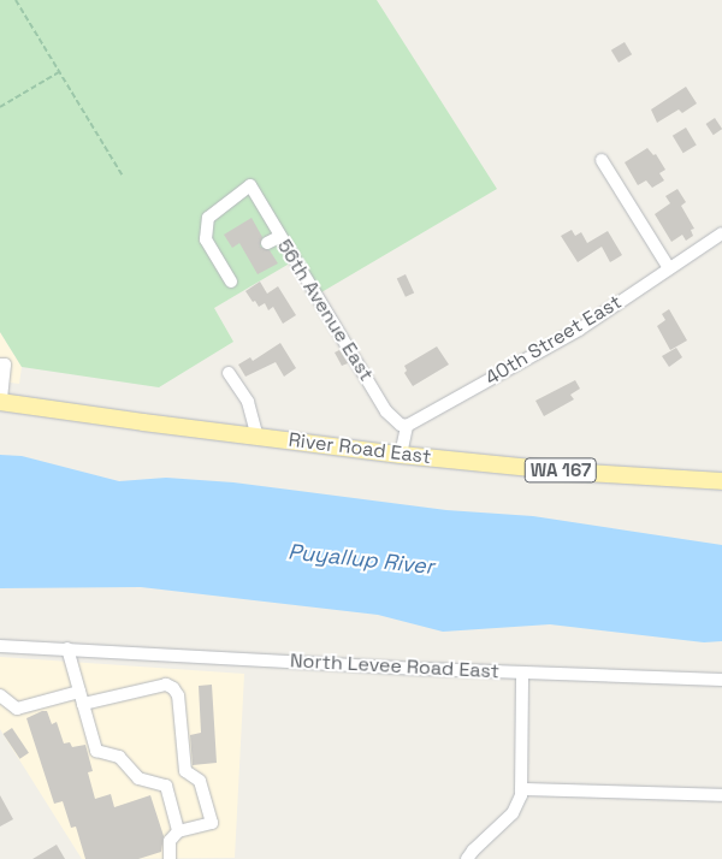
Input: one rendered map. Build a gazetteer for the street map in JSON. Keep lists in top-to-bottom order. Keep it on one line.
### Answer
{"streets":{"main road":["River Road East","WA 167"],"street":["56th Avenue East","40th Street East","North Levee Road East"]},"crossings":[["56th Avenue East","40th Street East"]],"water":["Puyallup River"]}
